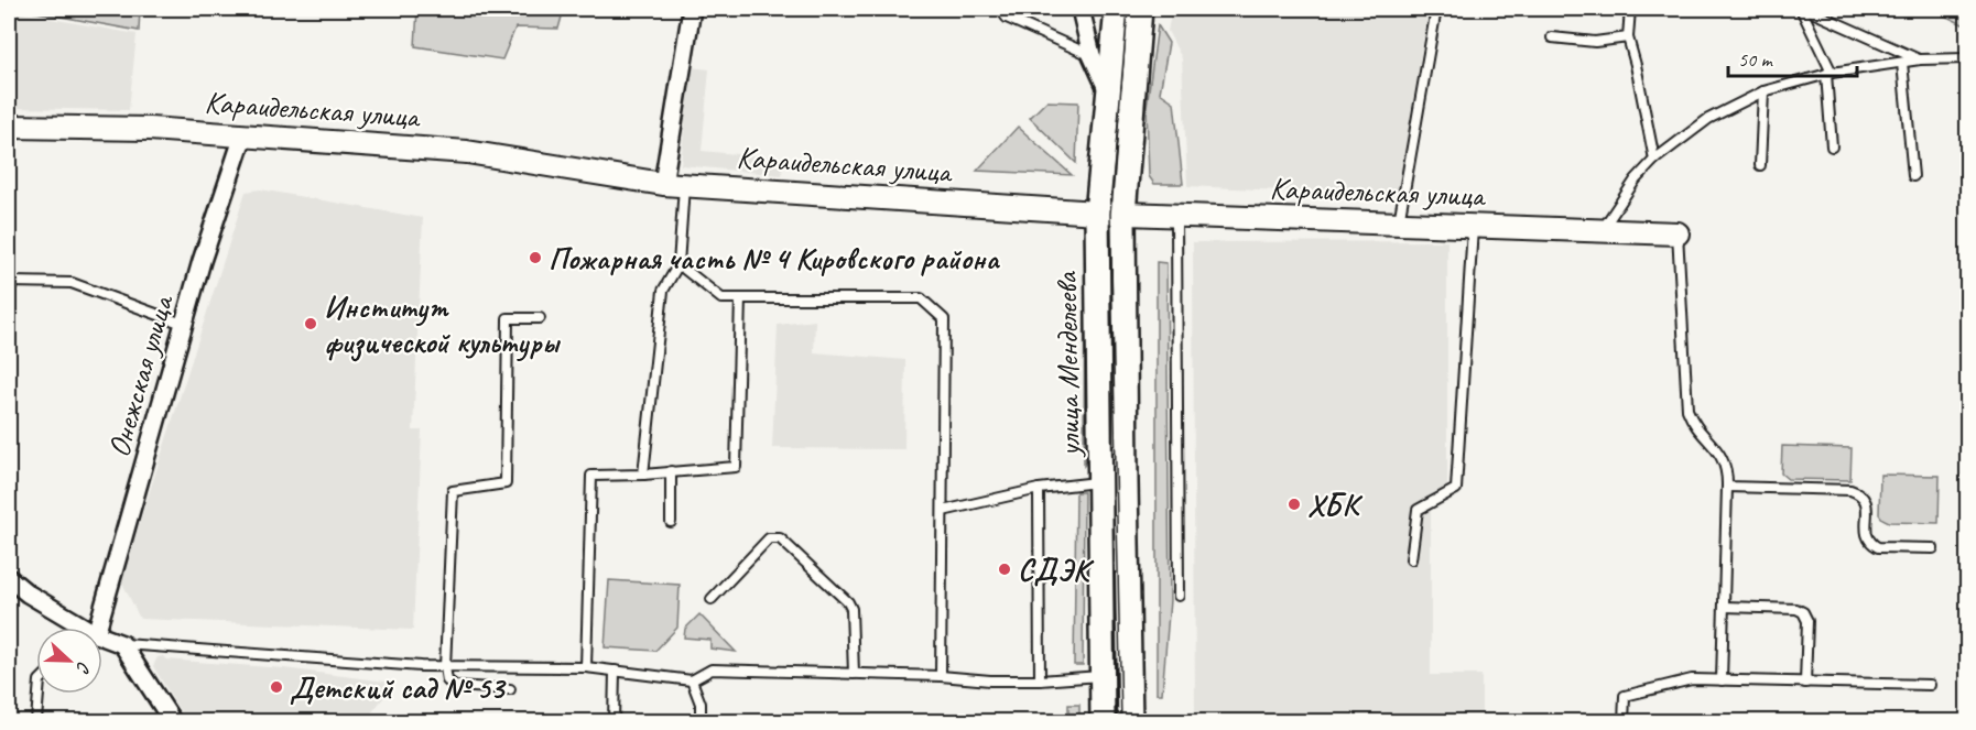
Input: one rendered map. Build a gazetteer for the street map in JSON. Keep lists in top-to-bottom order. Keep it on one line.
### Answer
{"streets":{"main road":["улица Менделеева"],"street":["Караидельская улица","Онежская улица"]},"crossings":[["Караидельская улица","улица Менделеева"],["Караидельская улица","Онежская улица"]],"places":["Пожарная часть № 4 Кировского района","Институт физической культуры","ХБК","СДЭК","Детский сад № 53"],"scale_bar":"50 m","north":"right"}
